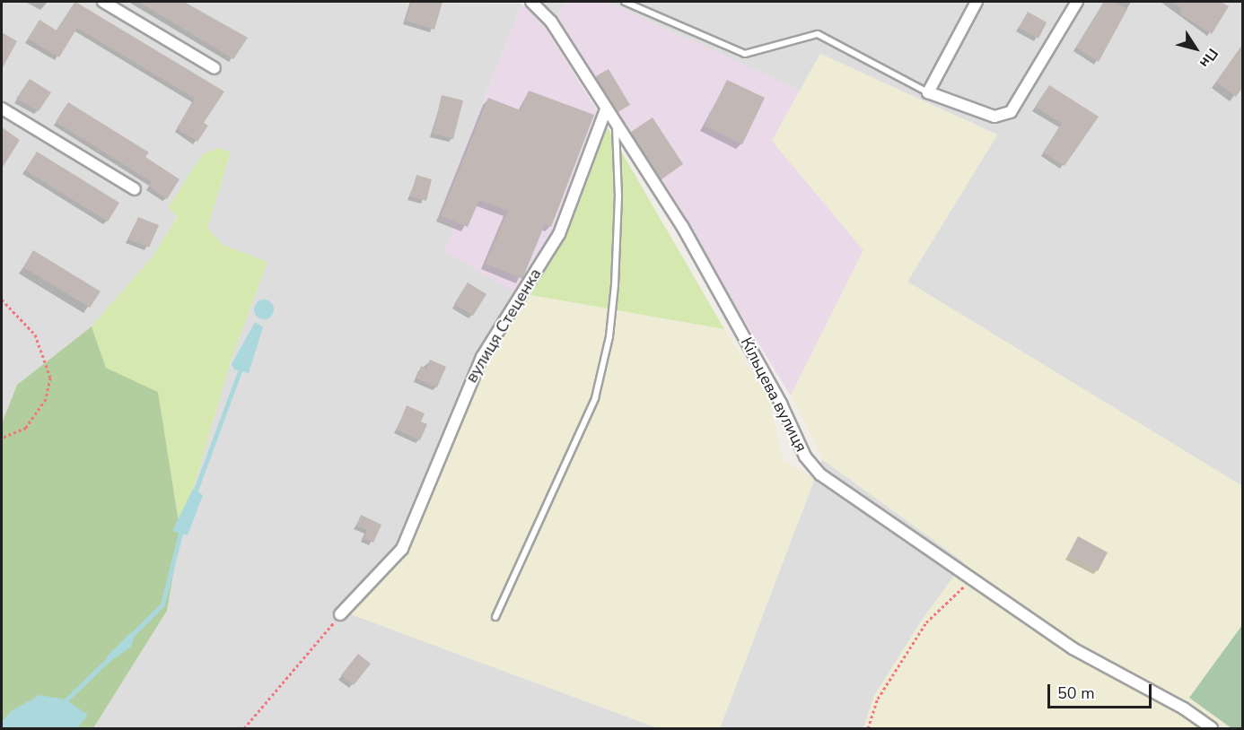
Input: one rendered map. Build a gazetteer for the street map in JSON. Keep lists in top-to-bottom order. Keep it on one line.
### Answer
{"streets":{"street":["вулиця Стеценка","Кільцева вулиця"]},"crossings":[["вулиця Стеценка","Кільцева вулиця"]],"scale_bar":"50 m","north":"bottom right"}
